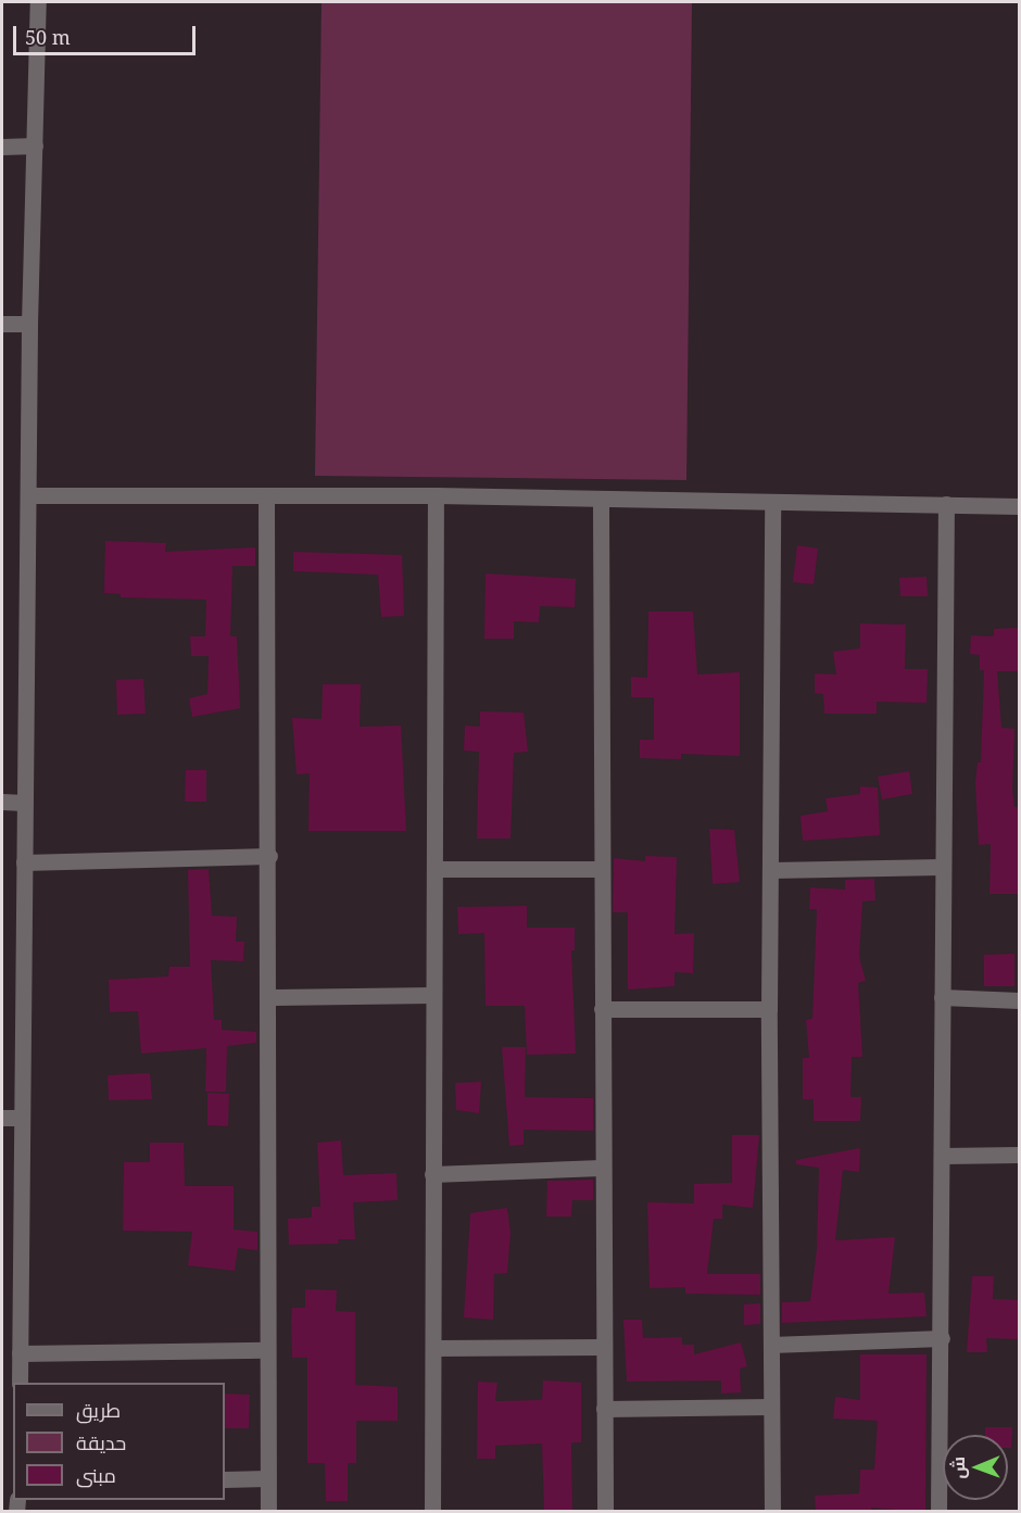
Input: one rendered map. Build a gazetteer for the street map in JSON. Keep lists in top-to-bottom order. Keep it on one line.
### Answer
{"legend":["طريق","حديقة","مبنى"],"scale_bar":"50 m","north":"left"}
